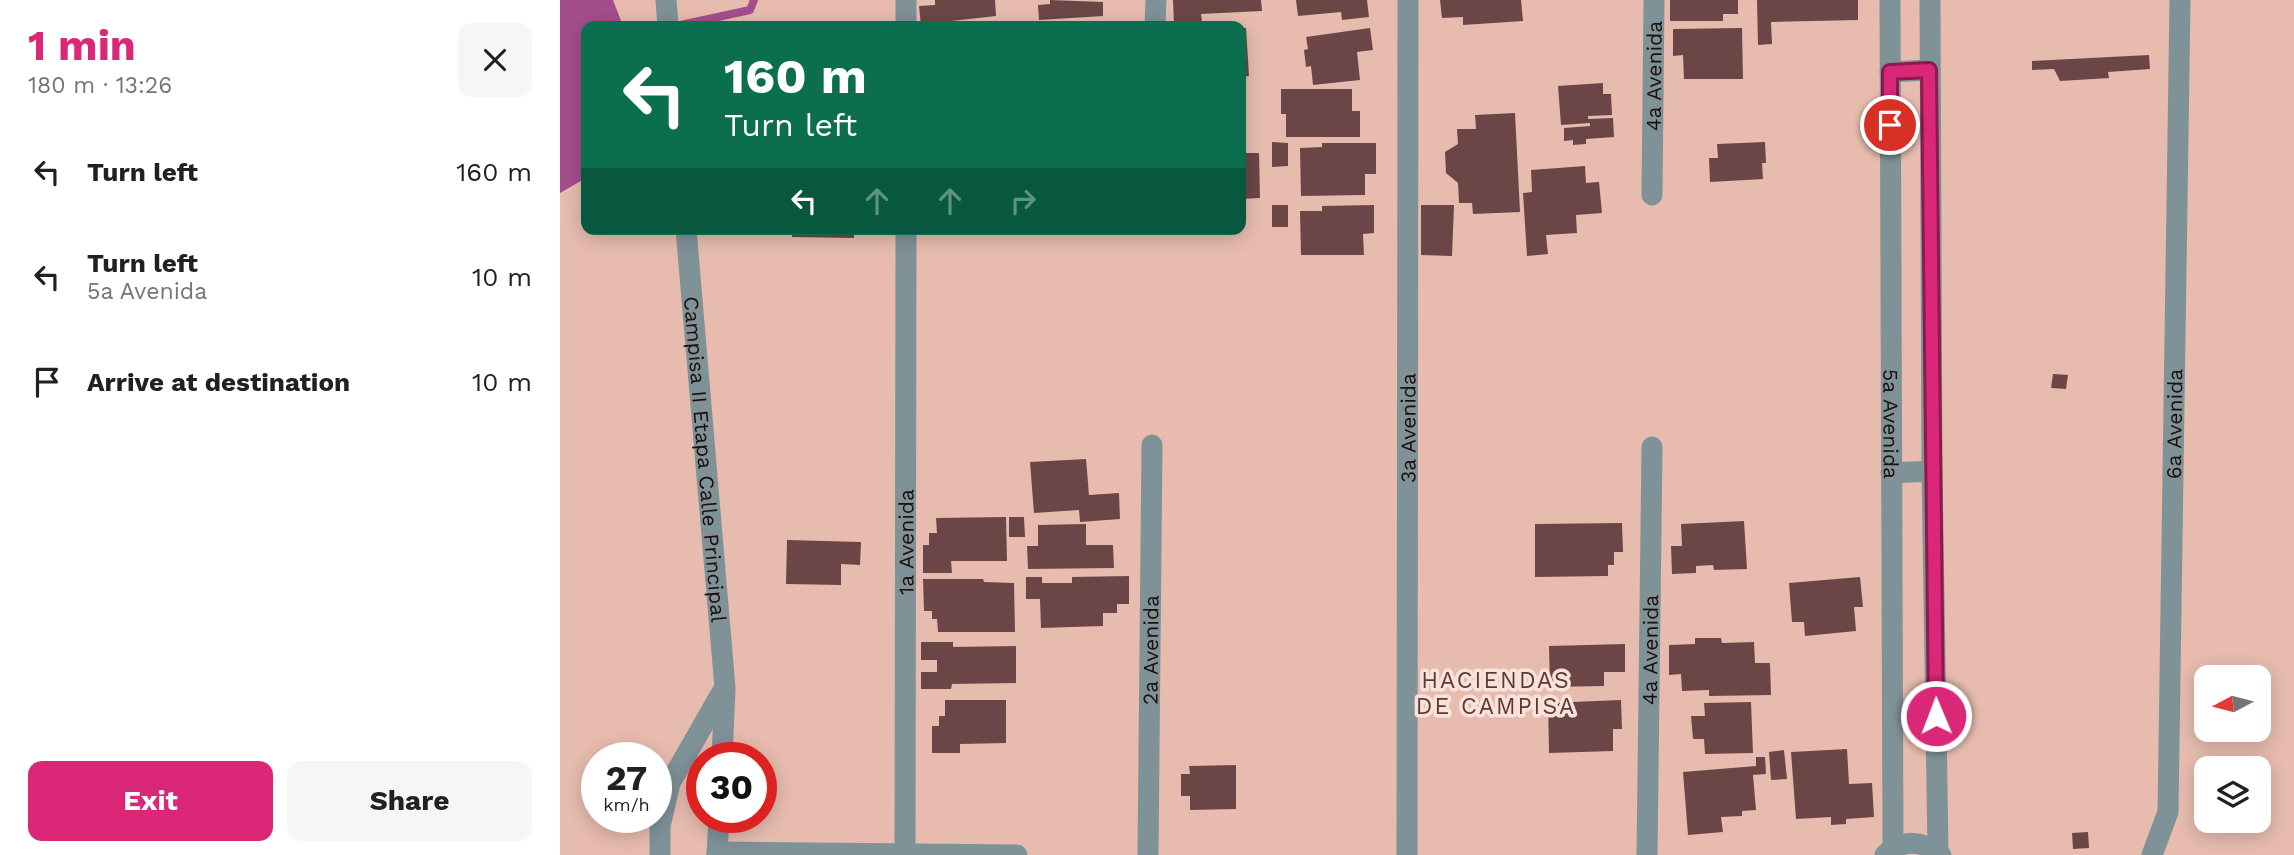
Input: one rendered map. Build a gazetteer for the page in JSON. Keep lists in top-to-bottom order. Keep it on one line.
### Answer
{"streets":{"street":["4a Avenida","5a Avenida","6a Avenida","3a Avenida","Campisa II Etapa Calle Principal","1a Avenida","2a Avenida"]},"districts":["HACIENDAS DE CAMPISA"],"north":"left","page":{"heading":["1 min","180 m · 13:26"],"turn":["160 m","Turn left"],"list":[{"name":"Turn left","value":"160 m"},{"name":"Turn left","note":"5a Avenida","value":"10 m"},{"name":"Arrive at destination","value":"10 m"}],"speed":"27 km/h","limit":"30","buttons":["Exit","Share"]}}
